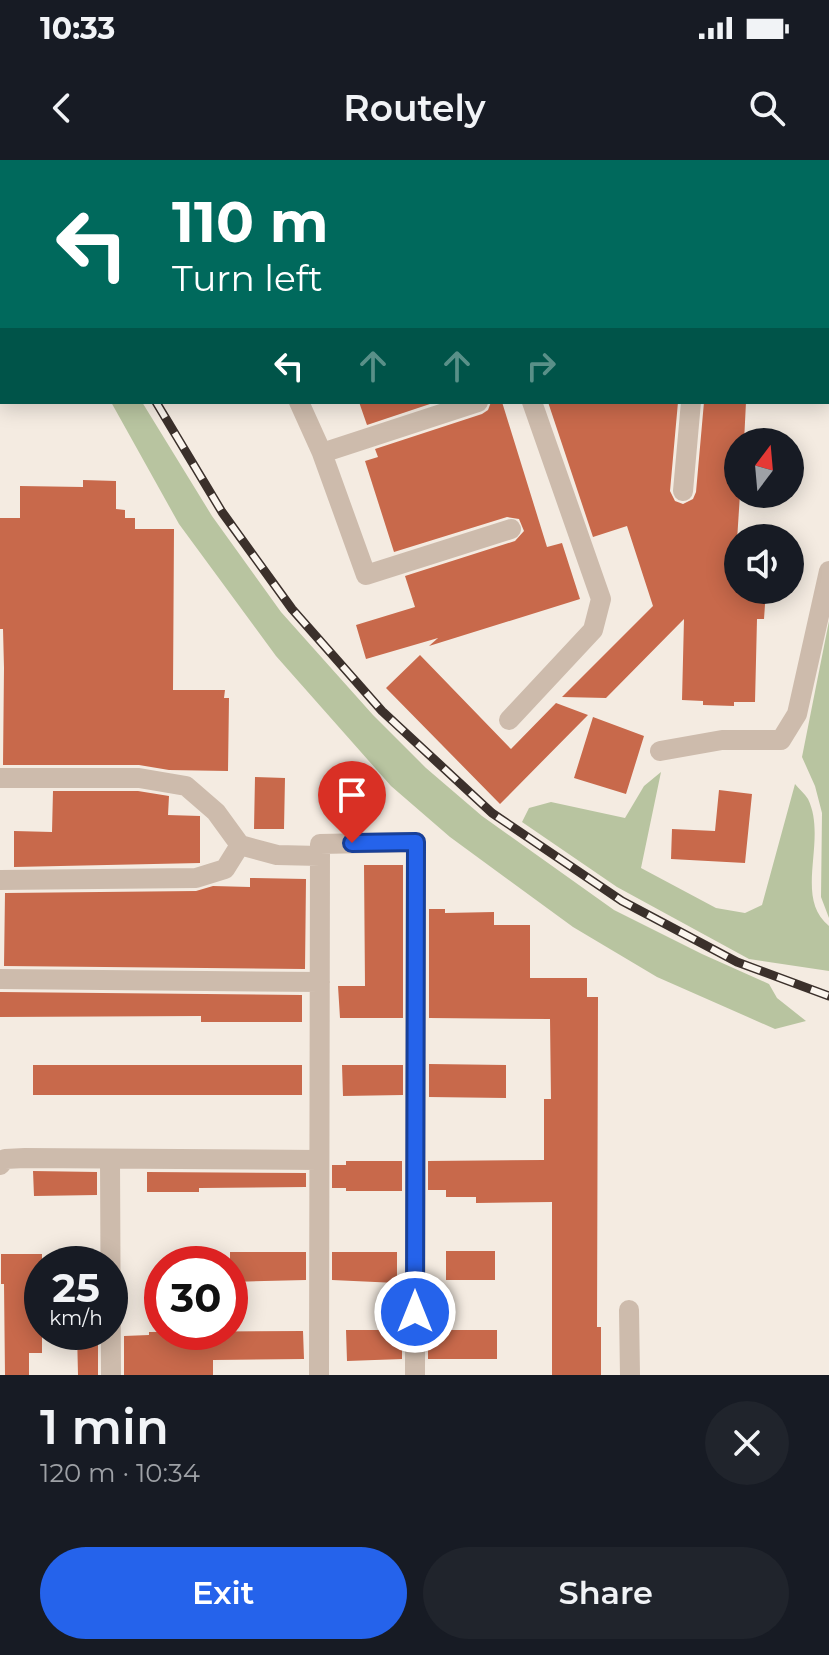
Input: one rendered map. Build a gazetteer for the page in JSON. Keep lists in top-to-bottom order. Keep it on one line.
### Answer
{"north":"top","page":{"status":"10:33","header":"Routely","turn":["110 m","Turn left"],"speed":"25 km/h","limit":"30","heading":["1 min","120 m · 10:34"],"buttons":["Exit","Share"]}}
